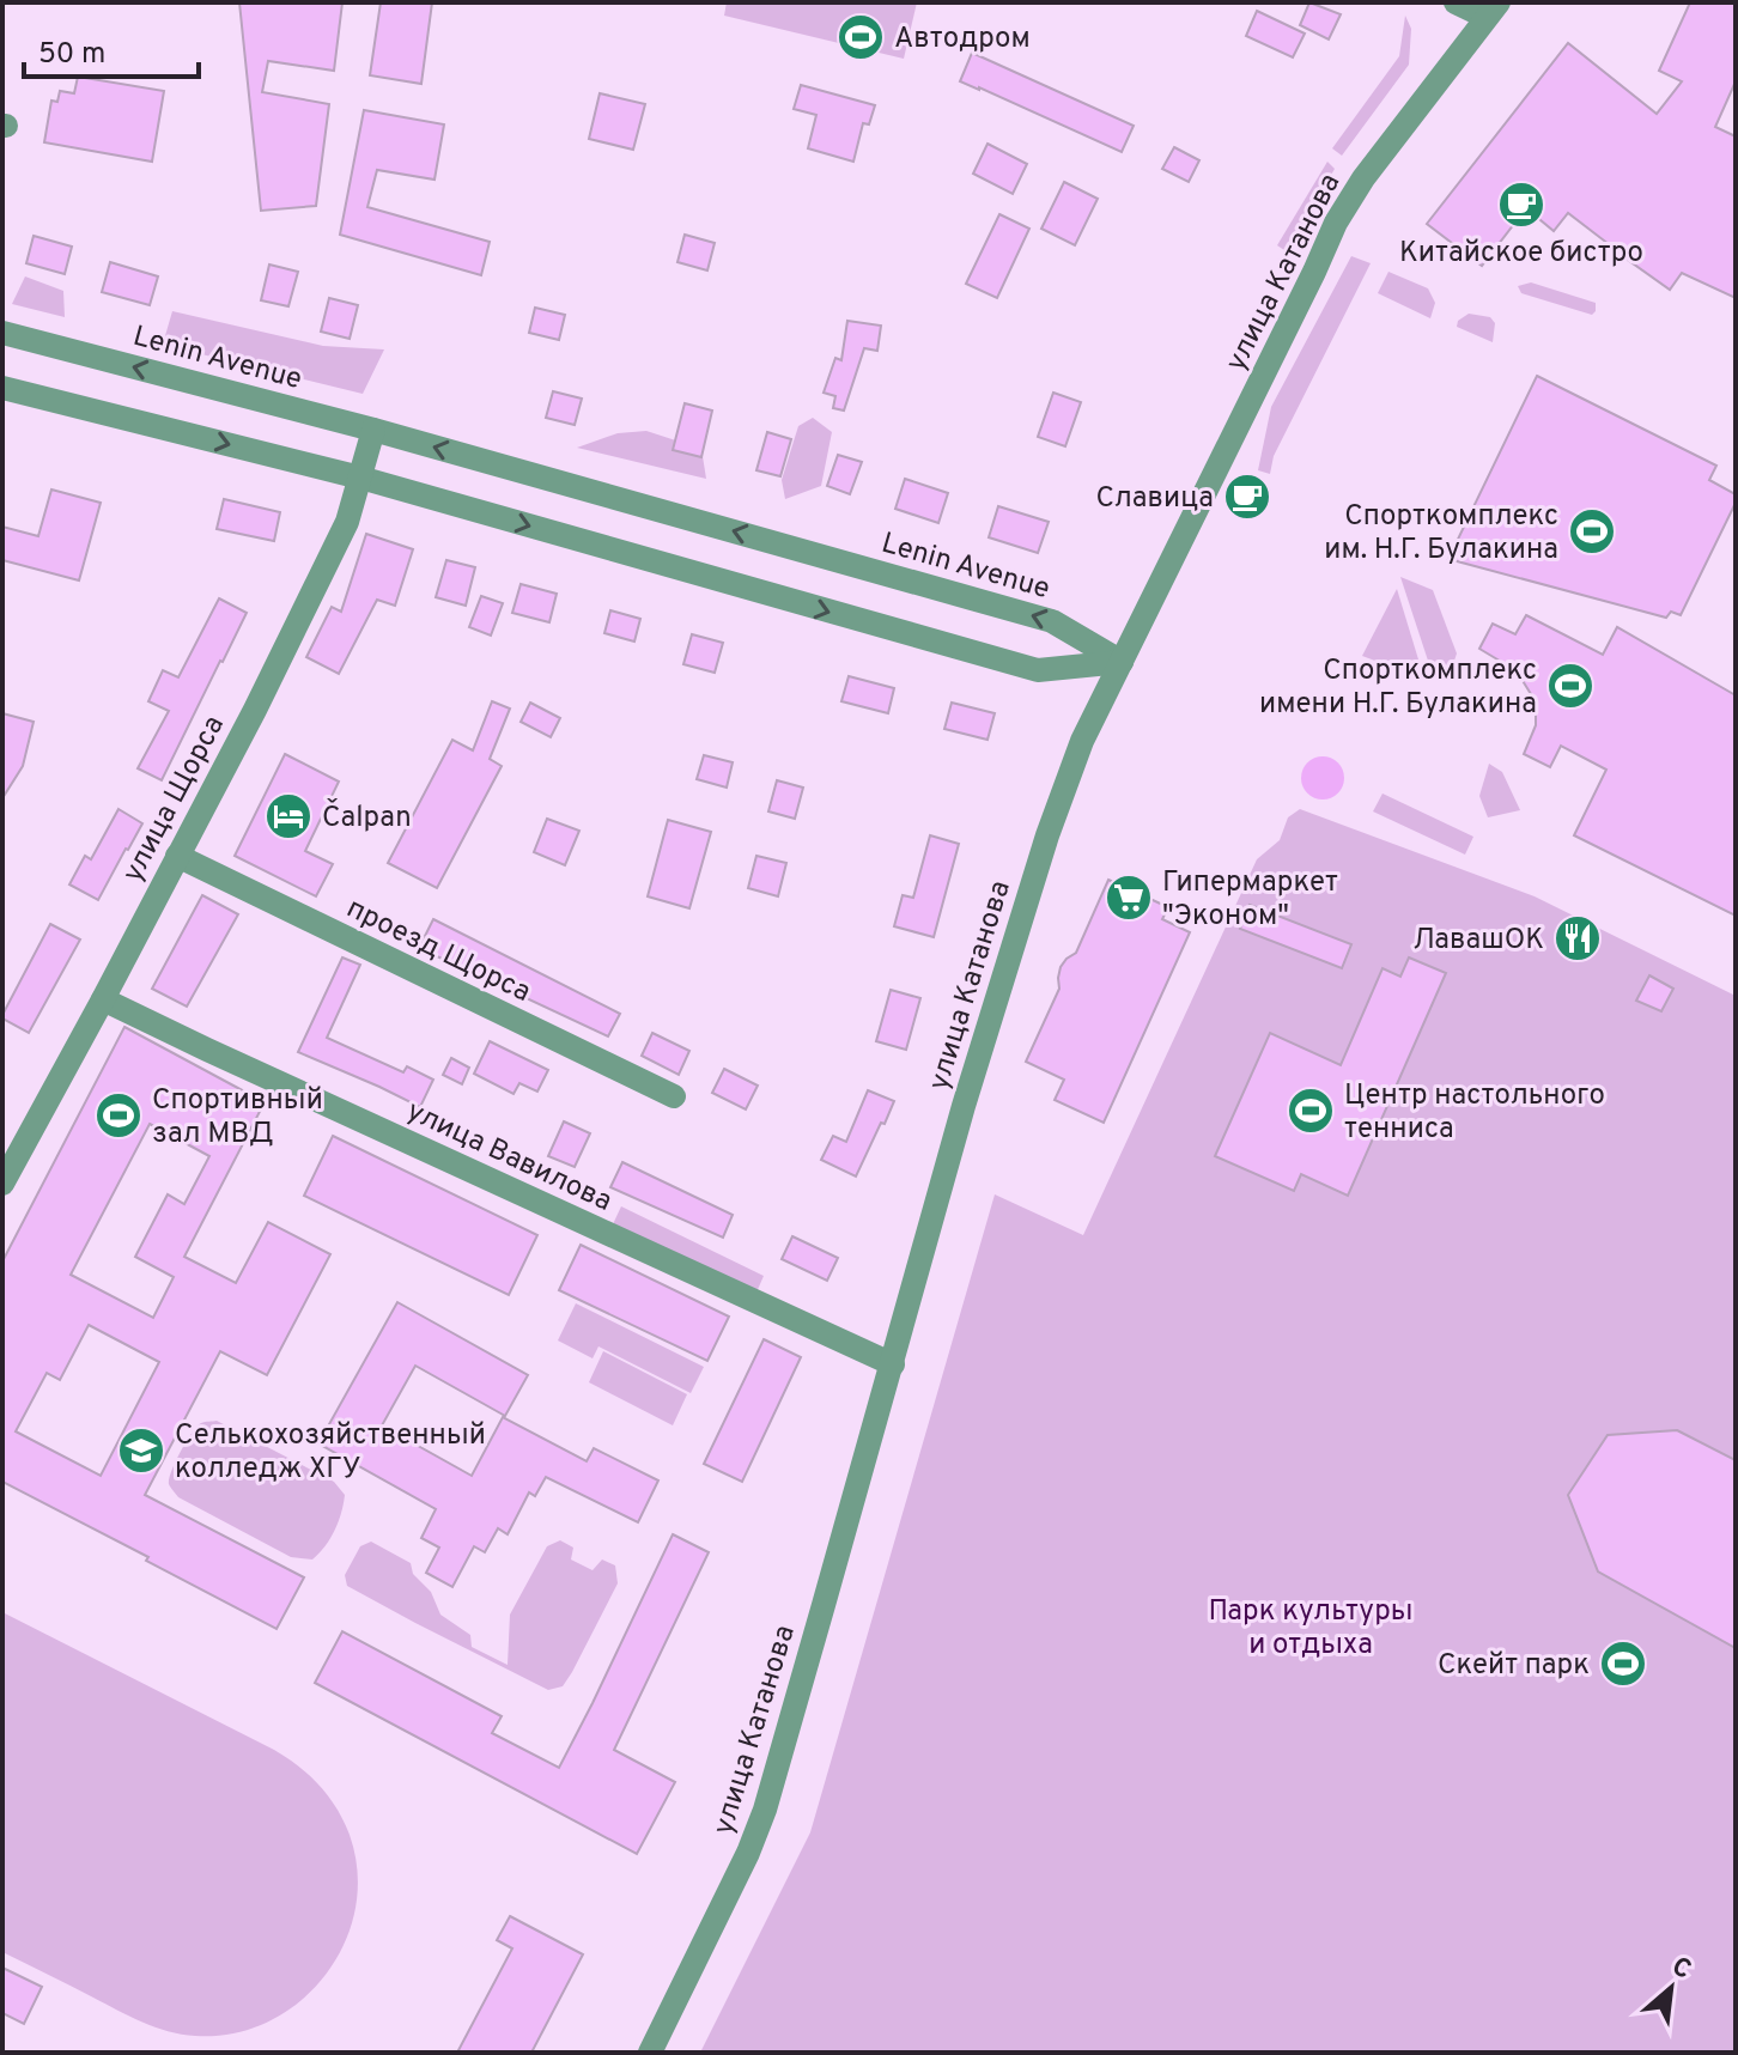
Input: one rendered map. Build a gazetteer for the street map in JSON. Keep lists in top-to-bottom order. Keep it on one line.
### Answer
{"streets":{"street":["улица Катанова","Lenin Avenue","улица Щорса","проезд Щорса","улица Вавилова"]},"crossings":[["улица Катанова","Lenin Avenue"],["улица Катанова","улица Вавилова"],["Lenin Avenue","улица Щорса"],["улица Щорса","проезд Щорса"],["улица Щорса","улица Вавилова"]],"parks":["Парк культуры и отдыха"],"places":{"sports":["Автодром","Спорткомплекс им. Н.Г. Булакина","Спорткомплекс имени Н.Г. Булакина","Центр настольного тенниса","Спортивный зал МВД","Скейт парк"],"cafe":["Китайское бистро","Славица"],"hotel":["Čalpan"],"supermarket":["Гипермаркет \"Эконом\""],"restaurant":["ЛавашOK"],"school or university":["Селькохозяйственный колледж ХГУ"]},"scale_bar":"50 m","north":"top right"}
